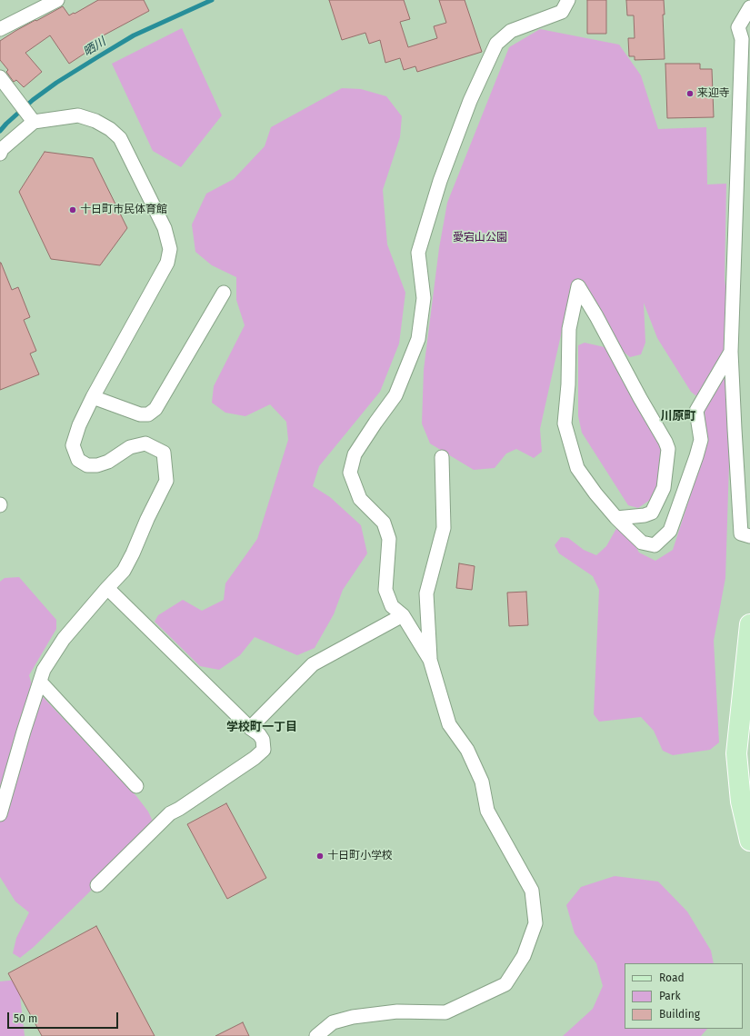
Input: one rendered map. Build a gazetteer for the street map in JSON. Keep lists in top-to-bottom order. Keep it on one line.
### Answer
{"districts":["川原町","学校町一丁目"],"water":["晒川"],"parks":["愛宕山公園"],"places":["来迎寺","十日町市民体育館","十日町小学校"],"legend":["Road","Park","Building"],"scale_bar":"50 m"}
